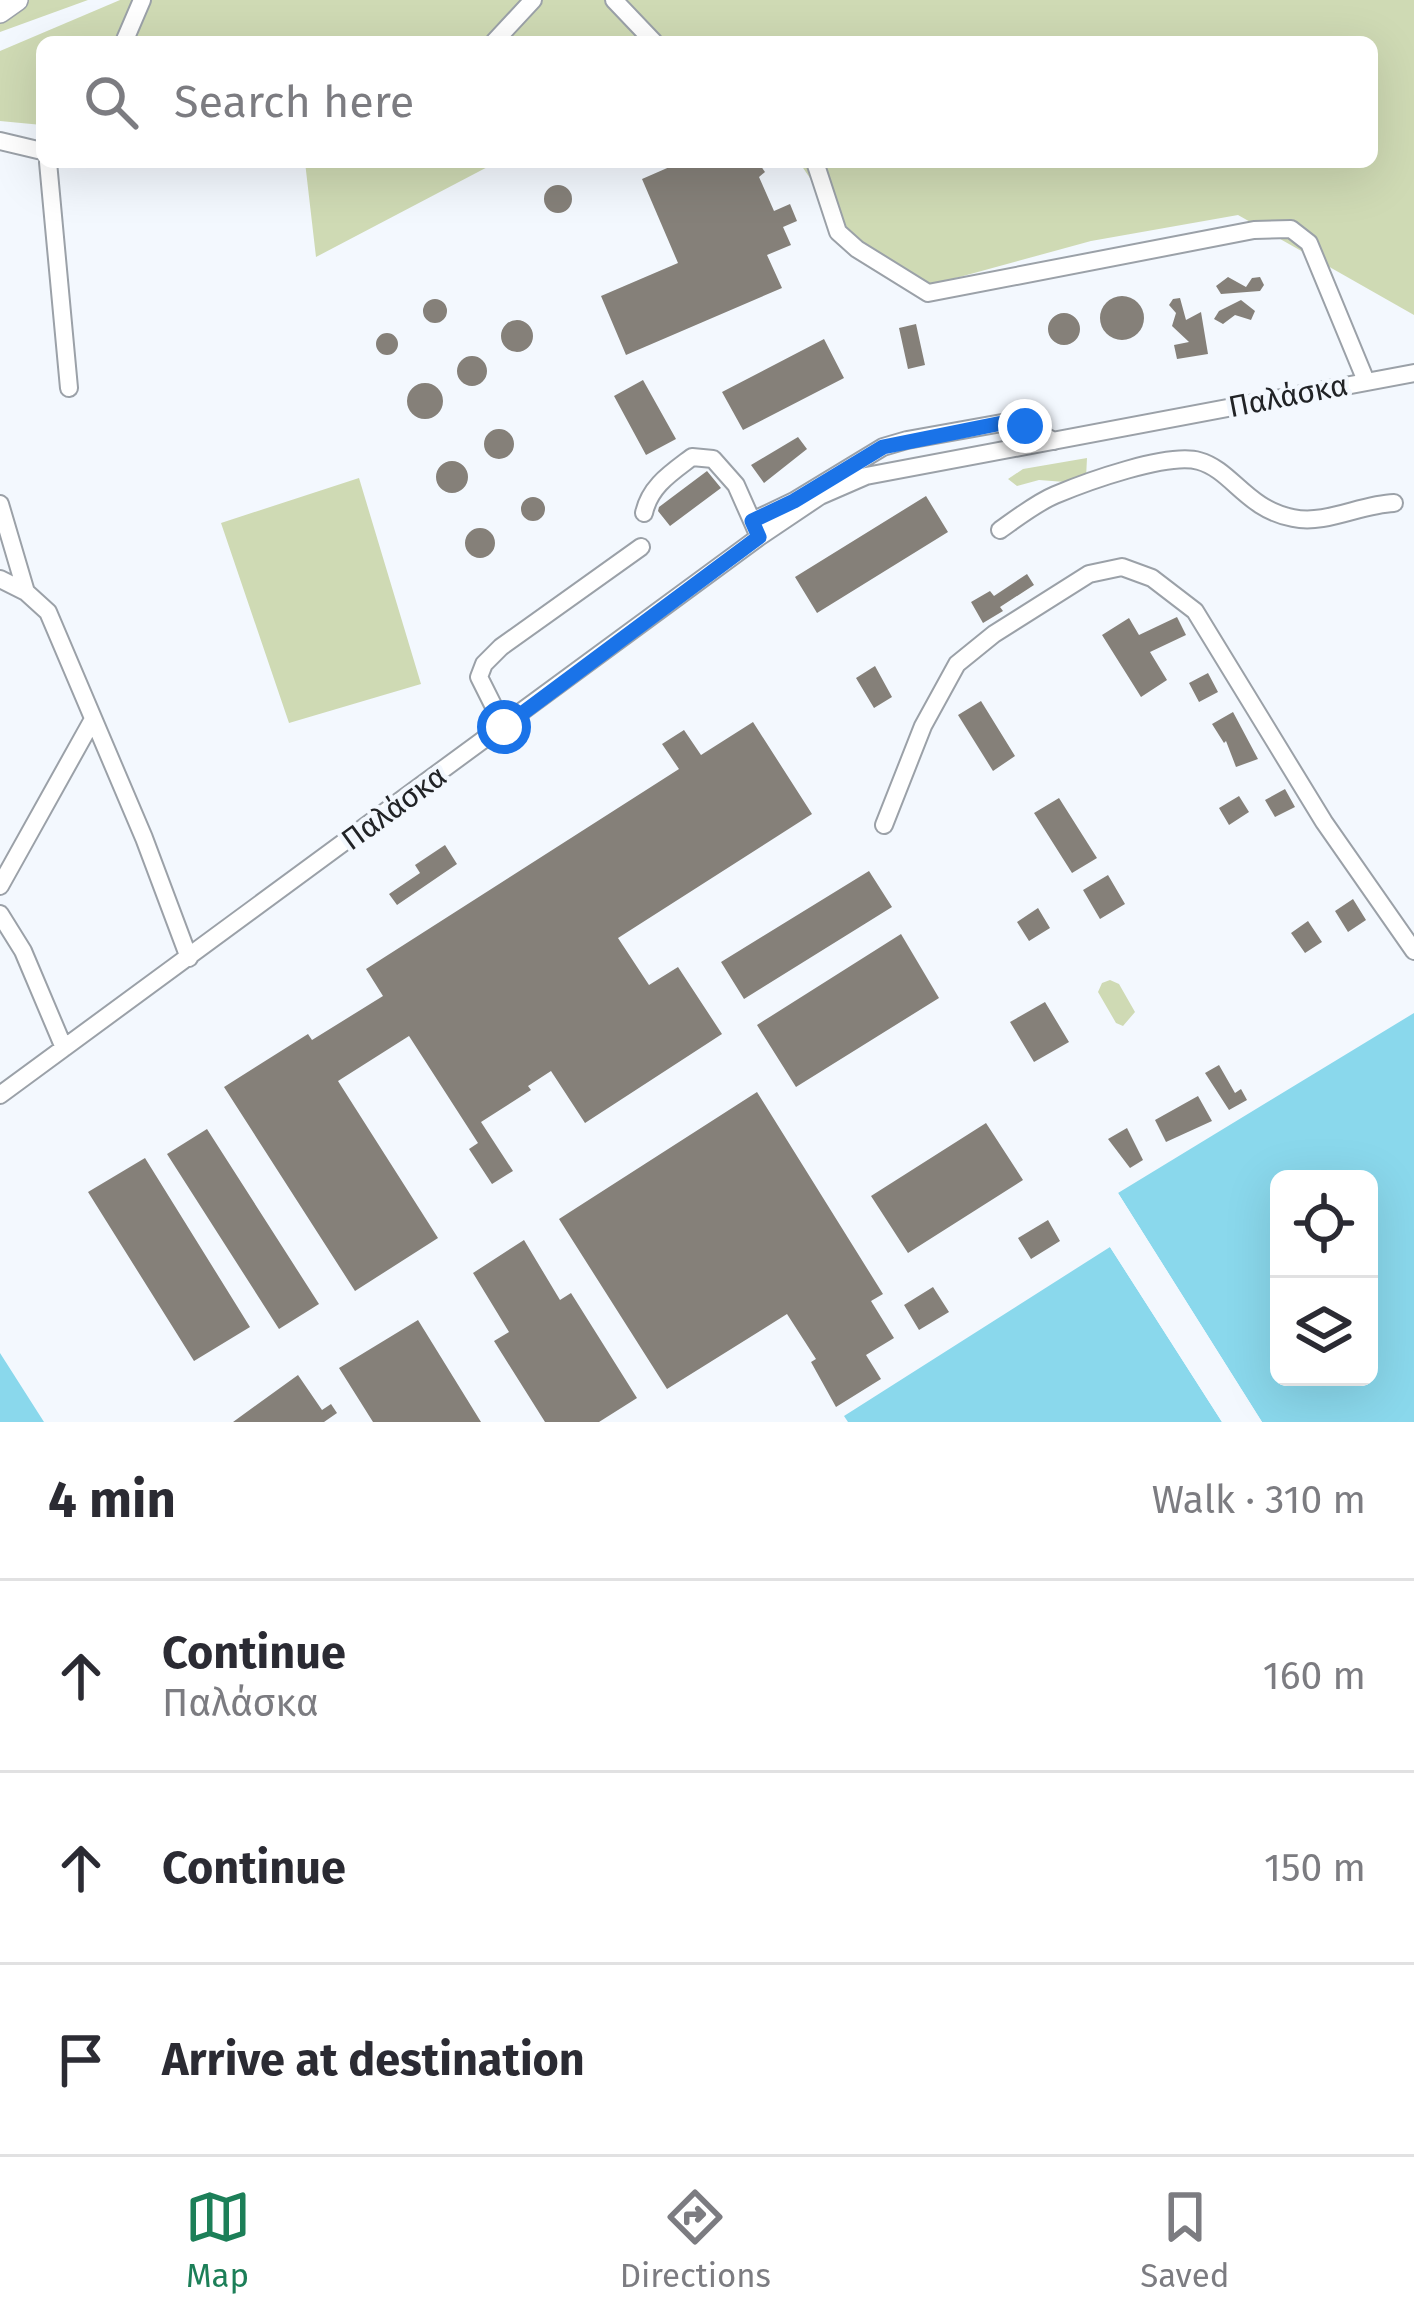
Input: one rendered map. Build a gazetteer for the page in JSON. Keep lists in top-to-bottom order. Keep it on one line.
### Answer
{"streets":{"street":["Παλάσκα"]},"page":{"search":"Search here","heading":["4 min","Walk · 310 m"],"list":[["Continue","Παλάσκα","160 m"],["Continue","150 m"],"Arrive at destination"],"nav":["Map","Directions","Saved"]}}
